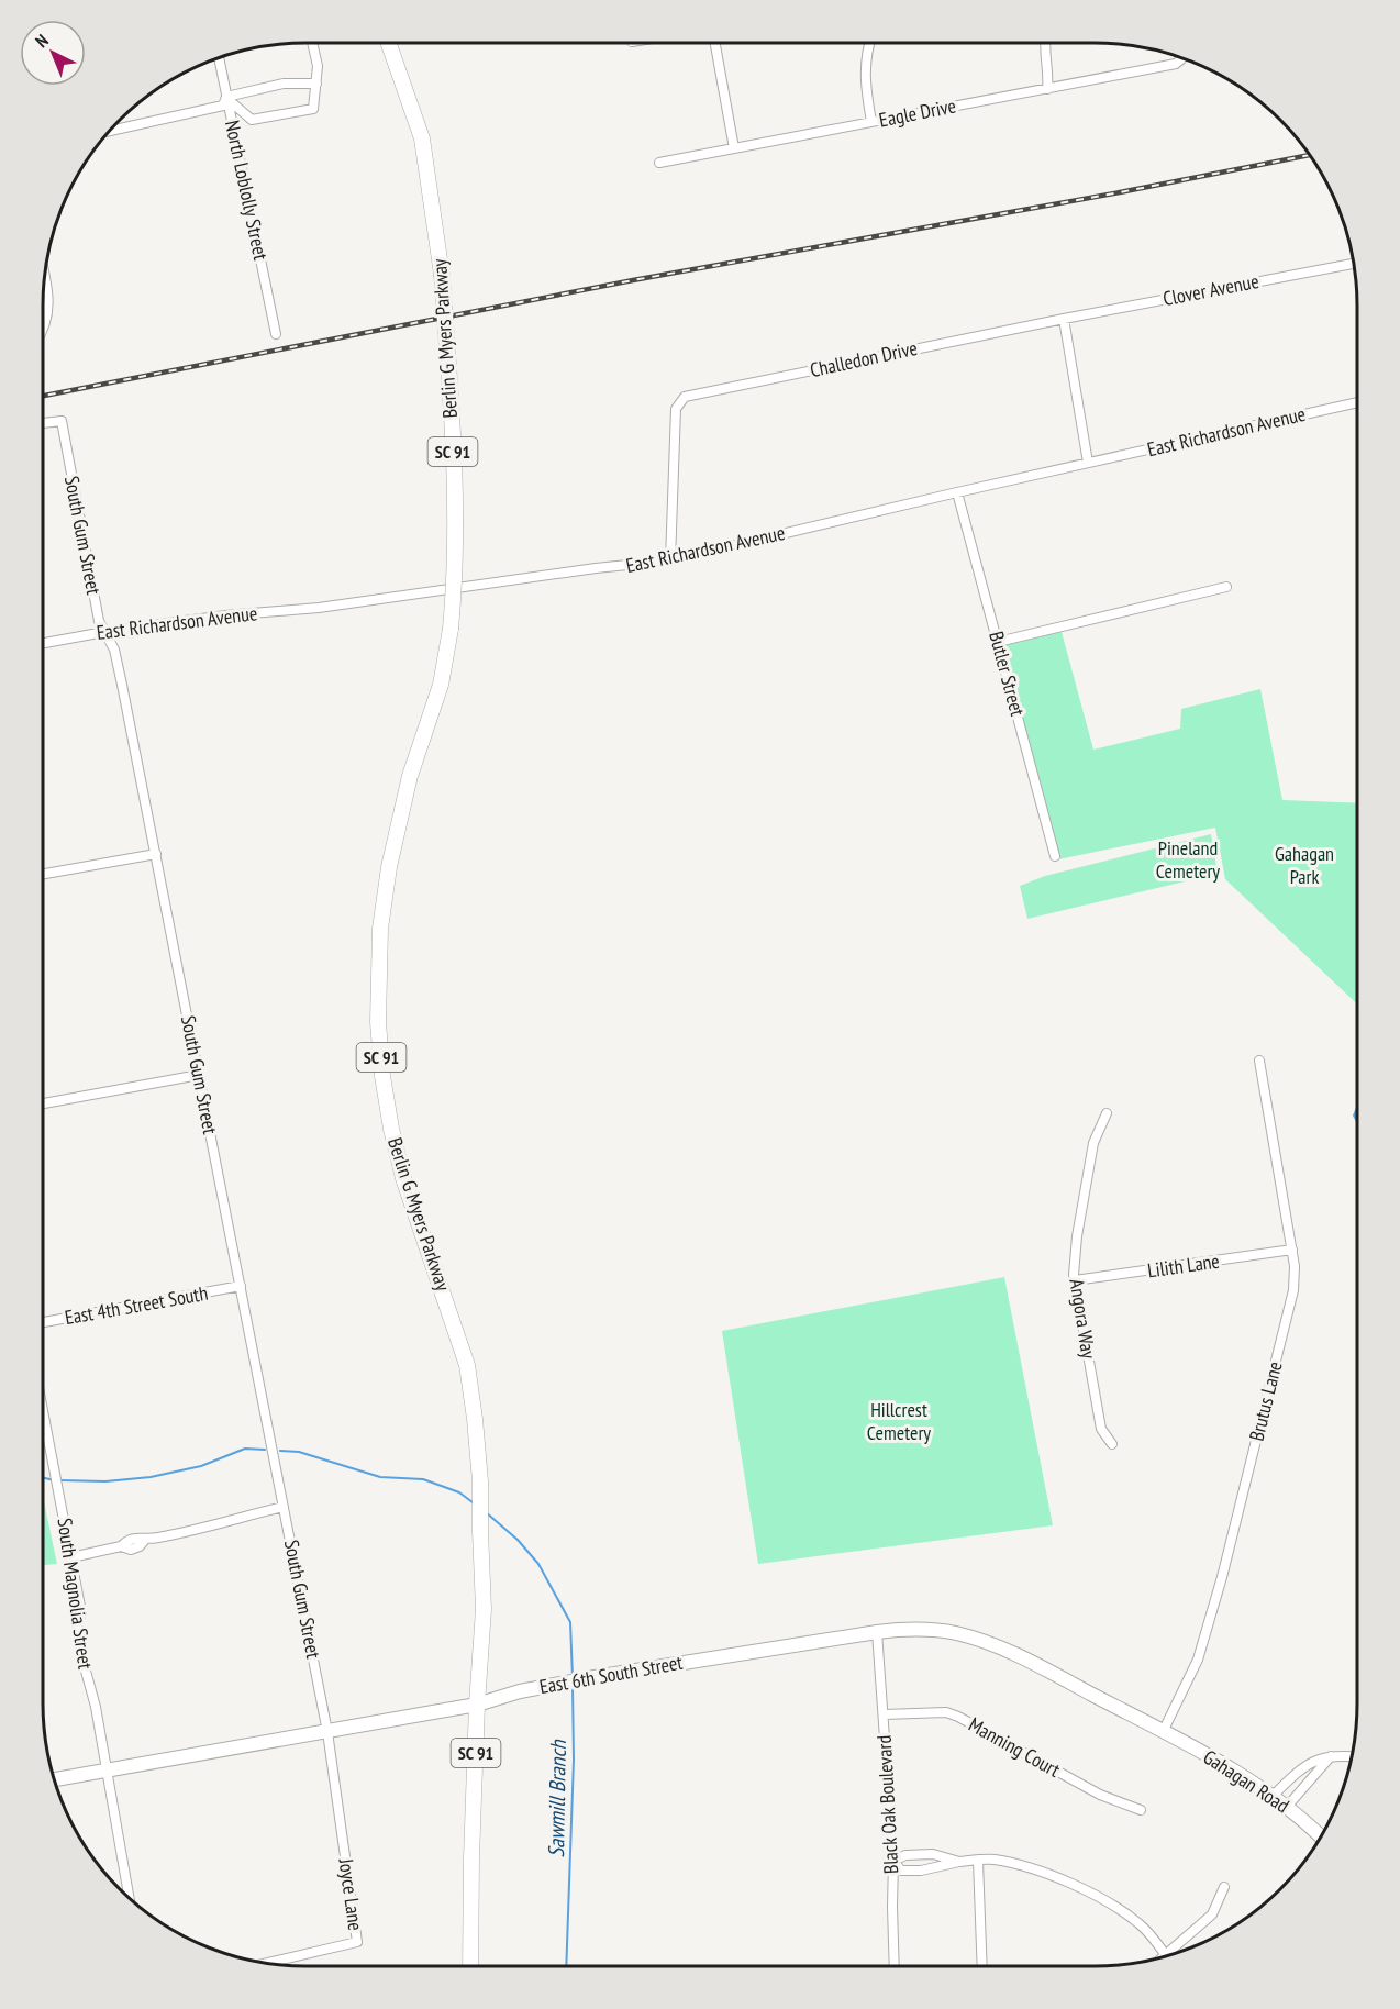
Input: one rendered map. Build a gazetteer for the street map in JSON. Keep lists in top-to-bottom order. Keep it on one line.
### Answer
{"streets":{"main road":["Berlin G Myers Parkway","SC 91"],"street":["Eagle Drive","North Loblolly Street","Clover Avenue","Challedon Drive","East Richardson Avenue","South Gum Street","Butler Street","Lilith Lane","East 4th Street South","Angora Way","Brutus Lane","South Magnolia Street","East 6th South Street","Manning Court","Gahagan Road","Black Oak Boulevard","Joyce Lane"]},"crossings":[["Clover Avenue","Challedon Drive"],["Berlin G Myers Parkway","East 6th South Street"],["Challedon Drive","East Richardson Avenue"],["East Richardson Avenue","South Gum Street"],["East Richardson Avenue","Butler Street"],["South Gum Street","East 4th Street South"],["South Gum Street","East 6th South Street"],["South Gum Street","Joyce Lane"],["Lilith Lane","Angora Way"],["Lilith Lane","Brutus Lane"],["Brutus Lane","East 6th South Street"],["Brutus Lane","Gahagan Road"],["South Magnolia Street","East 6th South Street"],["East 6th South Street","Gahagan Road"],["East 6th South Street","Black Oak Boulevard"],["East 6th South Street","Joyce Lane"],["Manning Court","Black Oak Boulevard"]],"water":["Sawmill Branch"],"parks":["Pineland Cemetery","Gahagan Park","Hillcrest Cemetery"],"north":"top left"}
